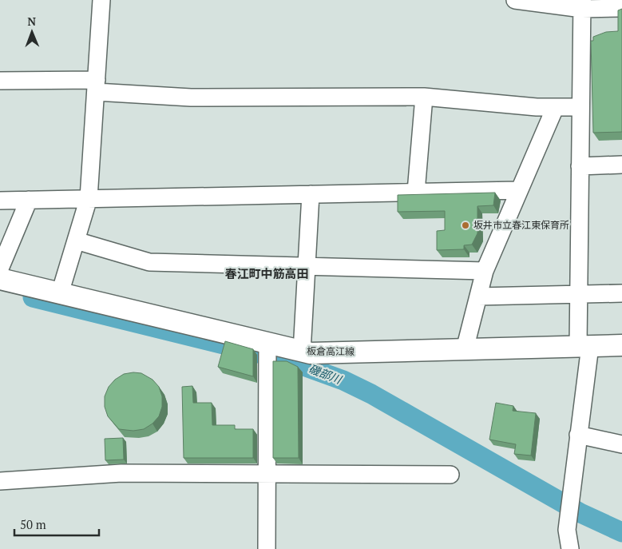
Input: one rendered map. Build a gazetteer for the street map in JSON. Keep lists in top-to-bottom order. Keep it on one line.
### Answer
{"streets":{"main road":["板倉高江線"]},"districts":["春江町中筋高田"],"water":["磯部川"],"places":["坂井市立春江東保育所"],"scale_bar":"50 m","north":"top"}
